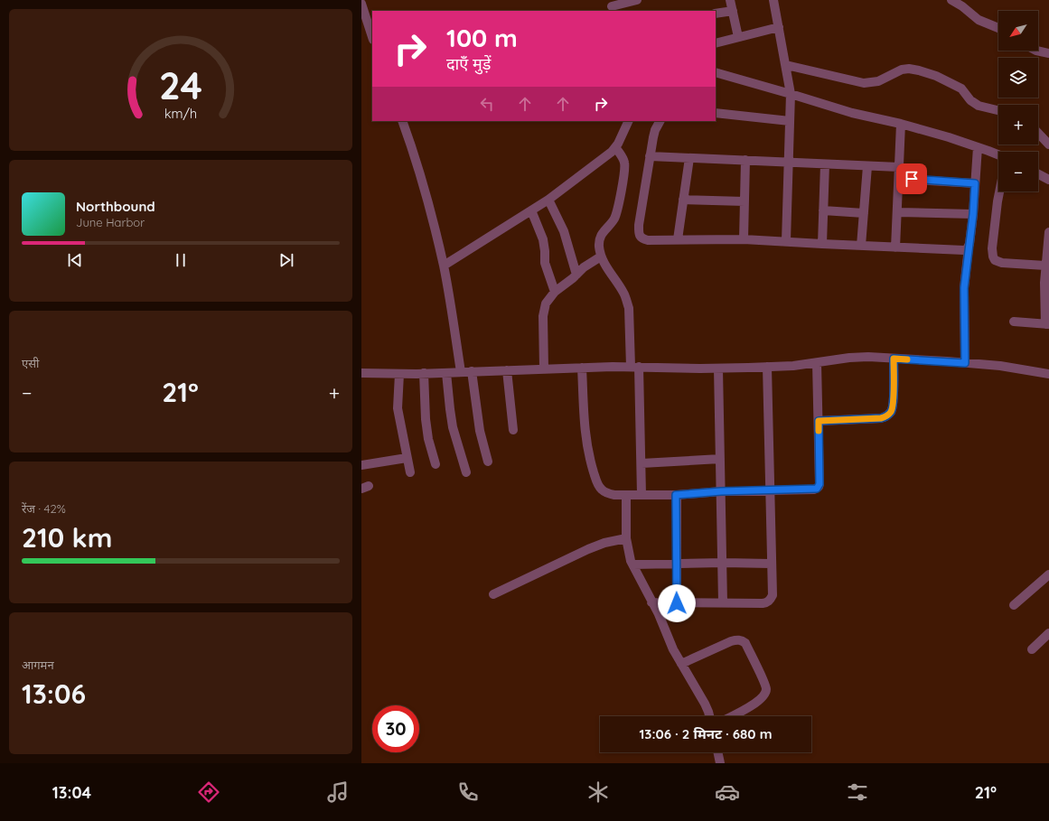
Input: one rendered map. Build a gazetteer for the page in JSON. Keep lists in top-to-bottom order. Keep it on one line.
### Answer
{"north":"bottom left","page":{"map_buttons":["+","−"],"turn":["100 m","दाएँ मुड़ें"],"song":["Northbound","June Harbor"],"tile":["एसी",["रेंज · 42%","210 km"],["आगमन","13:06"]],"heat":["−","21°","+"],"limit":"30","trip":"13:06 · 2 मिनट · 680 m","tabs":["13:04","21°"],"gauge":["24","km/h"]}}
